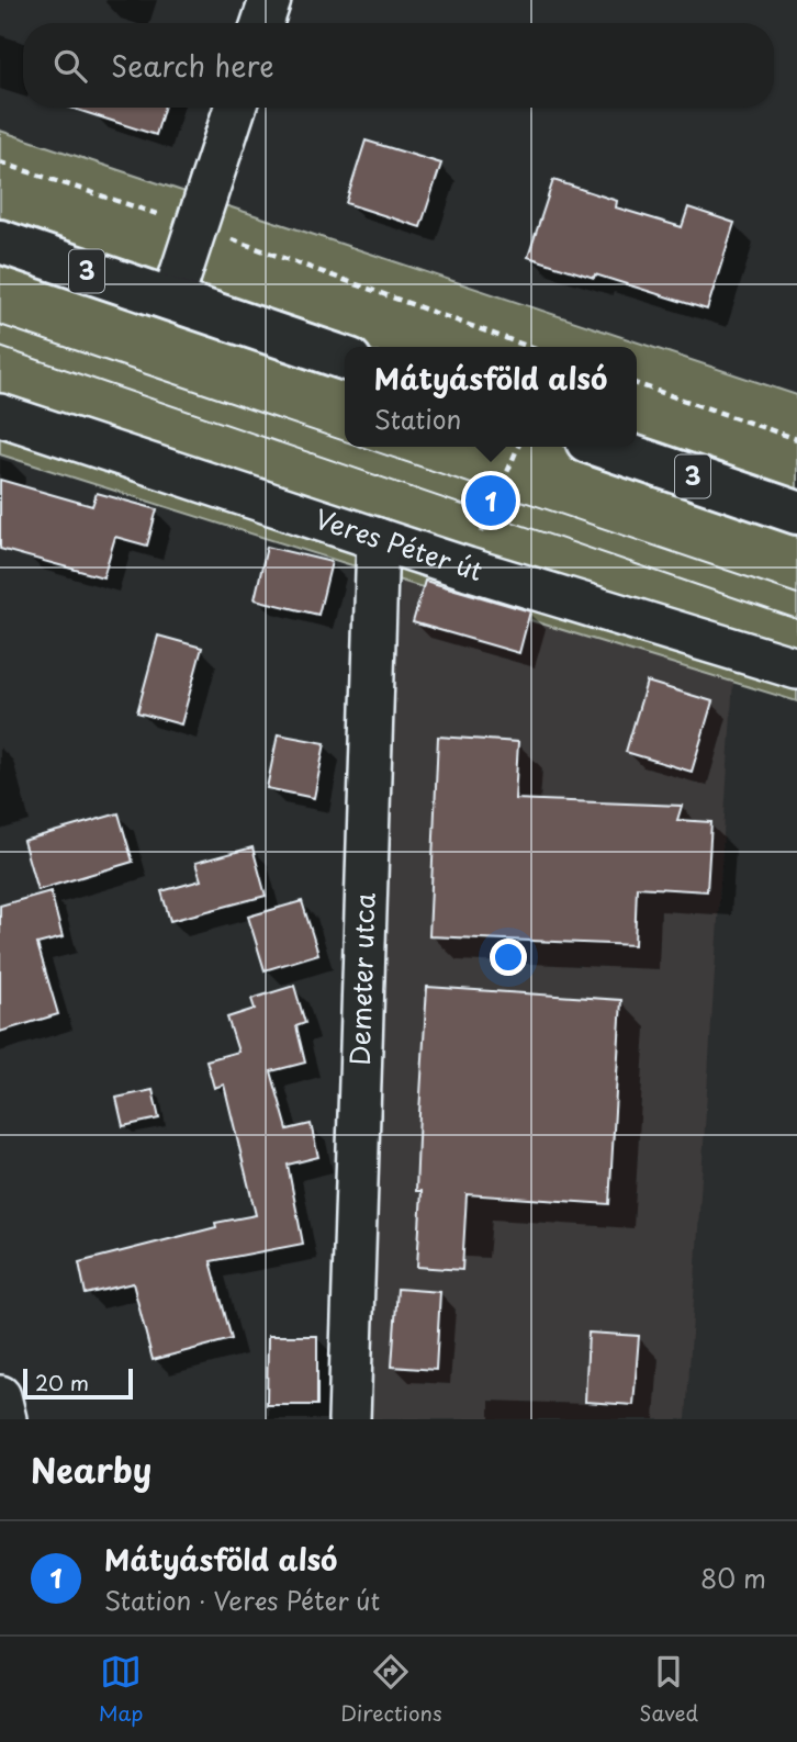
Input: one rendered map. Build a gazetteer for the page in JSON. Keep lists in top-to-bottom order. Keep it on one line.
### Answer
{"streets":{"main road":["3"],"street":["Veres Péter út","Demeter utca"]},"crossings":[["Veres Péter út","Demeter utca"]],"scale_bar":"20 m","page":{"search":"Search here","popup":["Mátyásföld alsó","Station"],"pins":"1","scale":"20 m","heading":"Nearby","list":[{"mark":"1","name":"Mátyásföld alsó","note":"Station · Veres Péter út","value":"80 m"}],"nav":["Map","Directions","Saved"]}}
